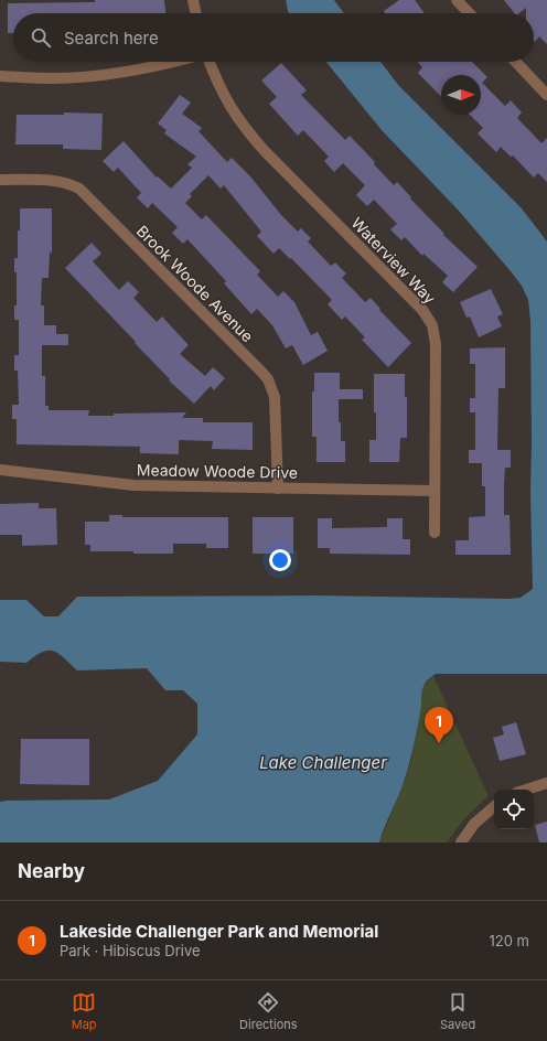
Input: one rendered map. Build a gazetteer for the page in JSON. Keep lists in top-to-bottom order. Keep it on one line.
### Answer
{"streets":{"street":["Waterview Way","Brook Woode Avenue","Meadow Woode Drive"]},"crossings":[["Waterview Way","Meadow Woode Drive"],["Brook Woode Avenue","Meadow Woode Drive"]],"water":["Lake Challenger"],"north":"right","page":{"search":"Search here","pins":"1","heading":"Nearby","list":[{"mark":"1","name":"Lakeside Challenger Park and Memorial","note":"Park · Hibiscus Drive","value":"120 m"}],"nav":["Map","Directions","Saved"]}}
